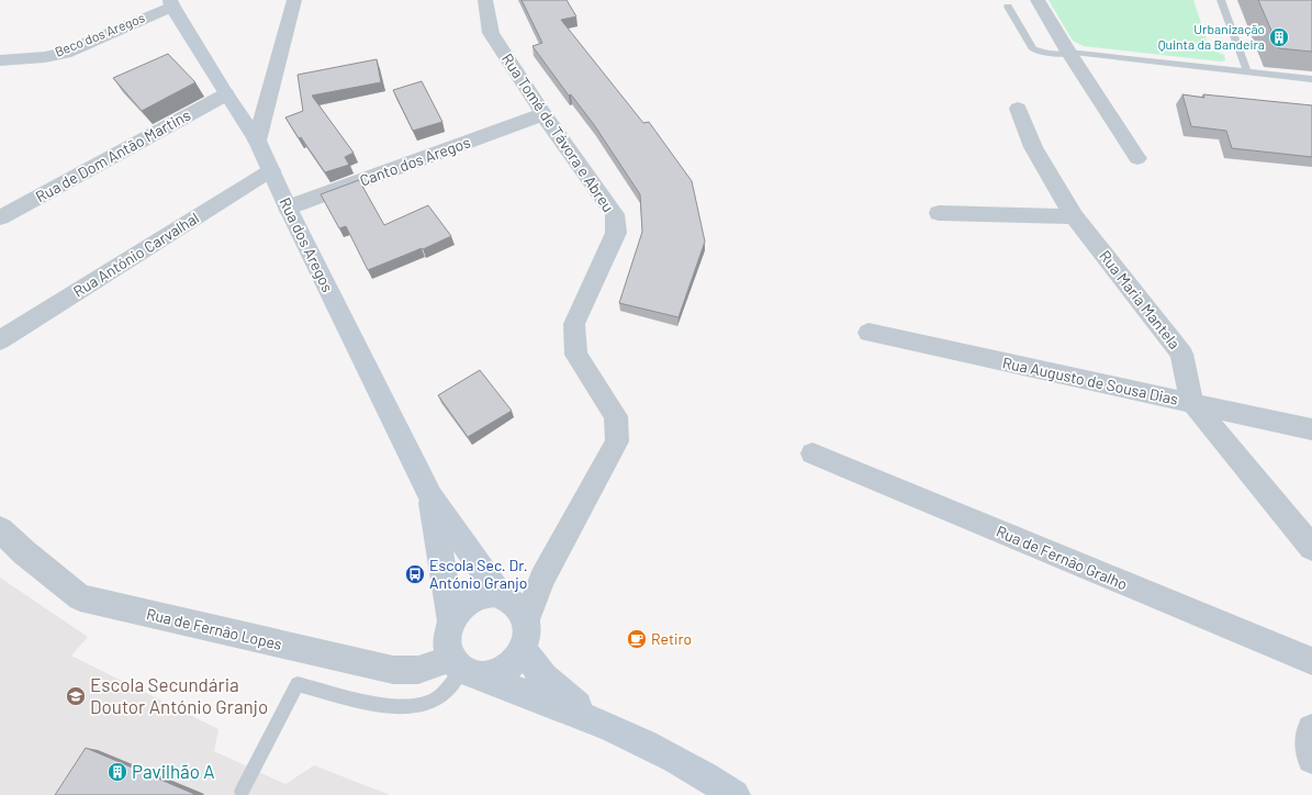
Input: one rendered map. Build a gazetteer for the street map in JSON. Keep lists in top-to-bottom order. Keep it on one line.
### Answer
{"streets":{"street":["Beco dos Aregos","Rua Tomé de Távora e Abreu","Rua de Dom Antão Martins","Canto dos Aregos","Rua dos Aregos","Rua António Carvalhal","Rua Maria Mantela","Rua Augusto de Sousa Dias","Rua de Fernão Gralho","Rua de Fernão Lopes"]},"crossings":[["Beco dos Aregos","Rua dos Aregos"],["Rua Tomé de Távora e Abreu","Canto dos Aregos"],["Rua Tomé de Távora e Abreu","Rua de Fernão Lopes"],["Rua de Dom Antão Martins","Rua dos Aregos"],["Canto dos Aregos","Rua dos Aregos"],["Rua dos Aregos","Rua António Carvalhal"],["Rua Maria Mantela","Rua Augusto de Sousa Dias"]],"places":{"building":["Urbanização Quinta da Bandeira","Pavilhão A"],"bus stop":["Escola Sec. Dr. António Granjo"],"cafe":["Retiro"],"school or university":["Escola Secundária Doutor António Granjo"]}}
